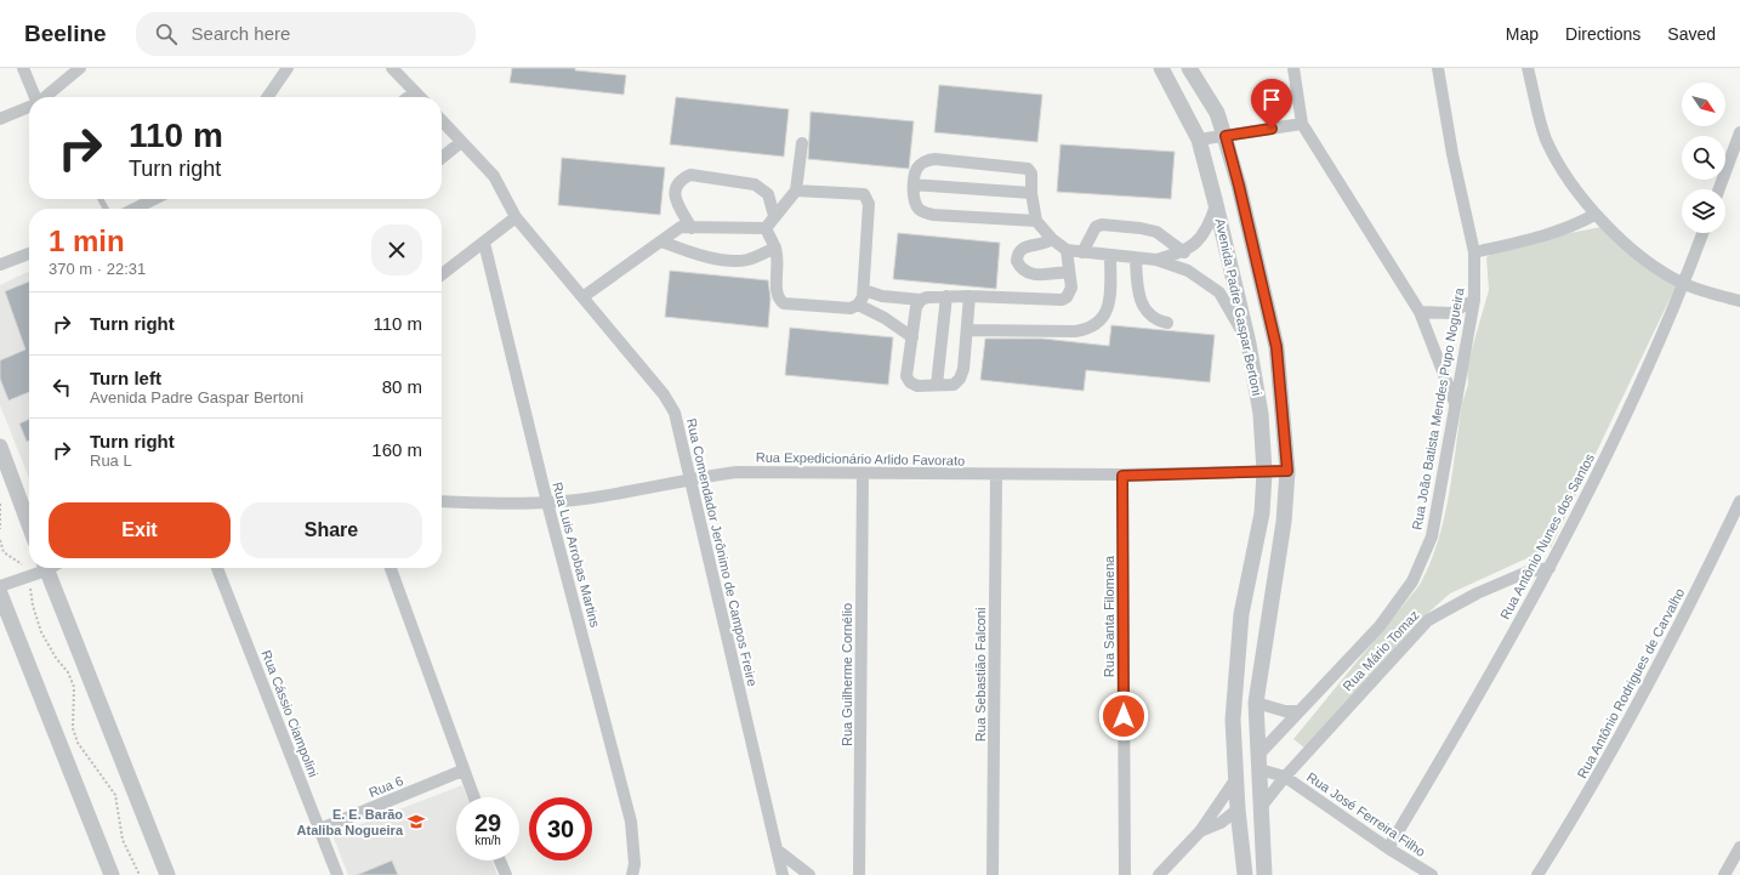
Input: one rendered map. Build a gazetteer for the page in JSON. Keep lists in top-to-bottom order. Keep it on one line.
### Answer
{"streets":{"street":["Avenida Padre Gaspar Bertoni","Rua João Batista Mendes Pupo Nogueira","Rua Expedicionário Arlido Favorato","Rua Antônio Nunes dos Santos","Rua Comendador Jerônimo de Campos Freire","Rua Luis Arrobas Martins","Rua Santa Filomena","Rua Mário Tomaz","Rua Guilherme Cornélio","Rua Sebastião Falconi","Rua Antônio Rodrigues de Carvalho","Rua Cássio Ciampolini","Rua 6","Rua José Ferreira Filho"]},"crossings":[["Avenida Padre Gaspar Bertoni","Rua João Batista Mendes Pupo Nogueira"],["Avenida Padre Gaspar Bertoni","Rua Expedicionário Arlido Favorato"],["Avenida Padre Gaspar Bertoni","Rua Mário Tomaz"],["Rua Expedicionário Arlido Favorato","Rua Comendador Jerônimo de Campos Freire"],["Rua Expedicionário Arlido Favorato","Rua Luis Arrobas Martins"],["Rua Expedicionário Arlido Favorato","Rua Santa Filomena"],["Rua Expedicionário Arlido Favorato","Rua Guilherme Cornélio"],["Rua Expedicionário Arlido Favorato","Rua Sebastião Falconi"],["Rua Antônio Nunes dos Santos","Rua Mário Tomaz"],["Rua Antônio Nunes dos Santos","Rua José Ferreira Filho"],["Rua Mário Tomaz","Rua José Ferreira Filho"],["Rua Cássio Ciampolini","Rua 6"]],"places":{"school or university":["E. E. Barão Ataliba Nogueira"]},"north":"bottom right","page":{"header":"Beeline","search":"Search here","nav":["Map","Directions","Saved"],"turn":["110 m","Turn right"],"heading":["1 min","370 m · 22:31"],"list":[{"name":"Turn right","value":"110 m"},{"name":"Turn left","note":"Avenida Padre Gaspar Bertoni","value":"80 m"},{"name":"Turn right","note":"Rua L","value":"160 m"}],"buttons":["Exit","Share"],"speed":"29 km/h","limit":"30"}}
